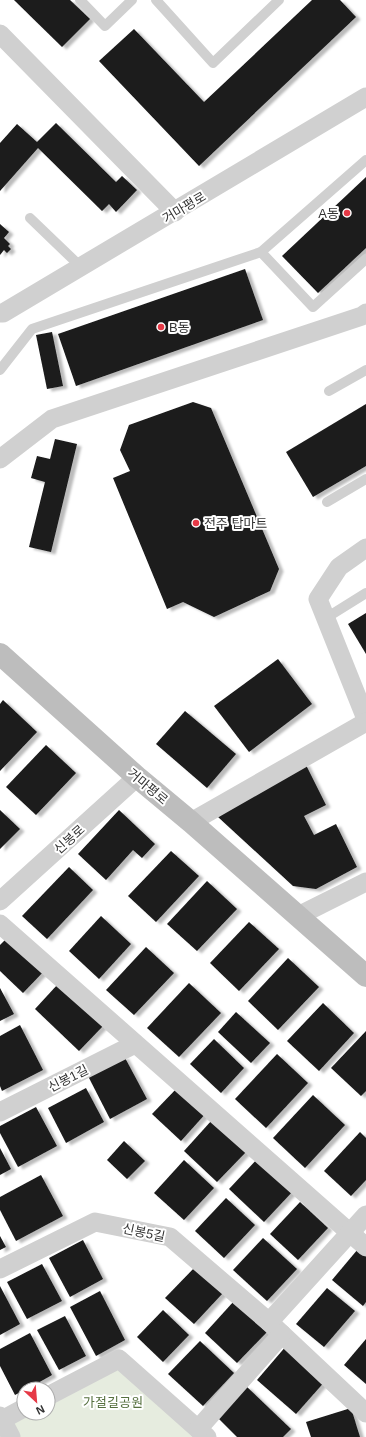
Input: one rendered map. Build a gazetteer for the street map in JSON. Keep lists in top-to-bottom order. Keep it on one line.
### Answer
{"streets":{"main road":["거마평로"],"street":["신봉로","신봉1길","신봉5길"]},"crossings":[["거마평로","신봉로"]],"parks":["가절길공원"],"places":["A동","B동","전주 탑마트"],"north":"bottom right"}
